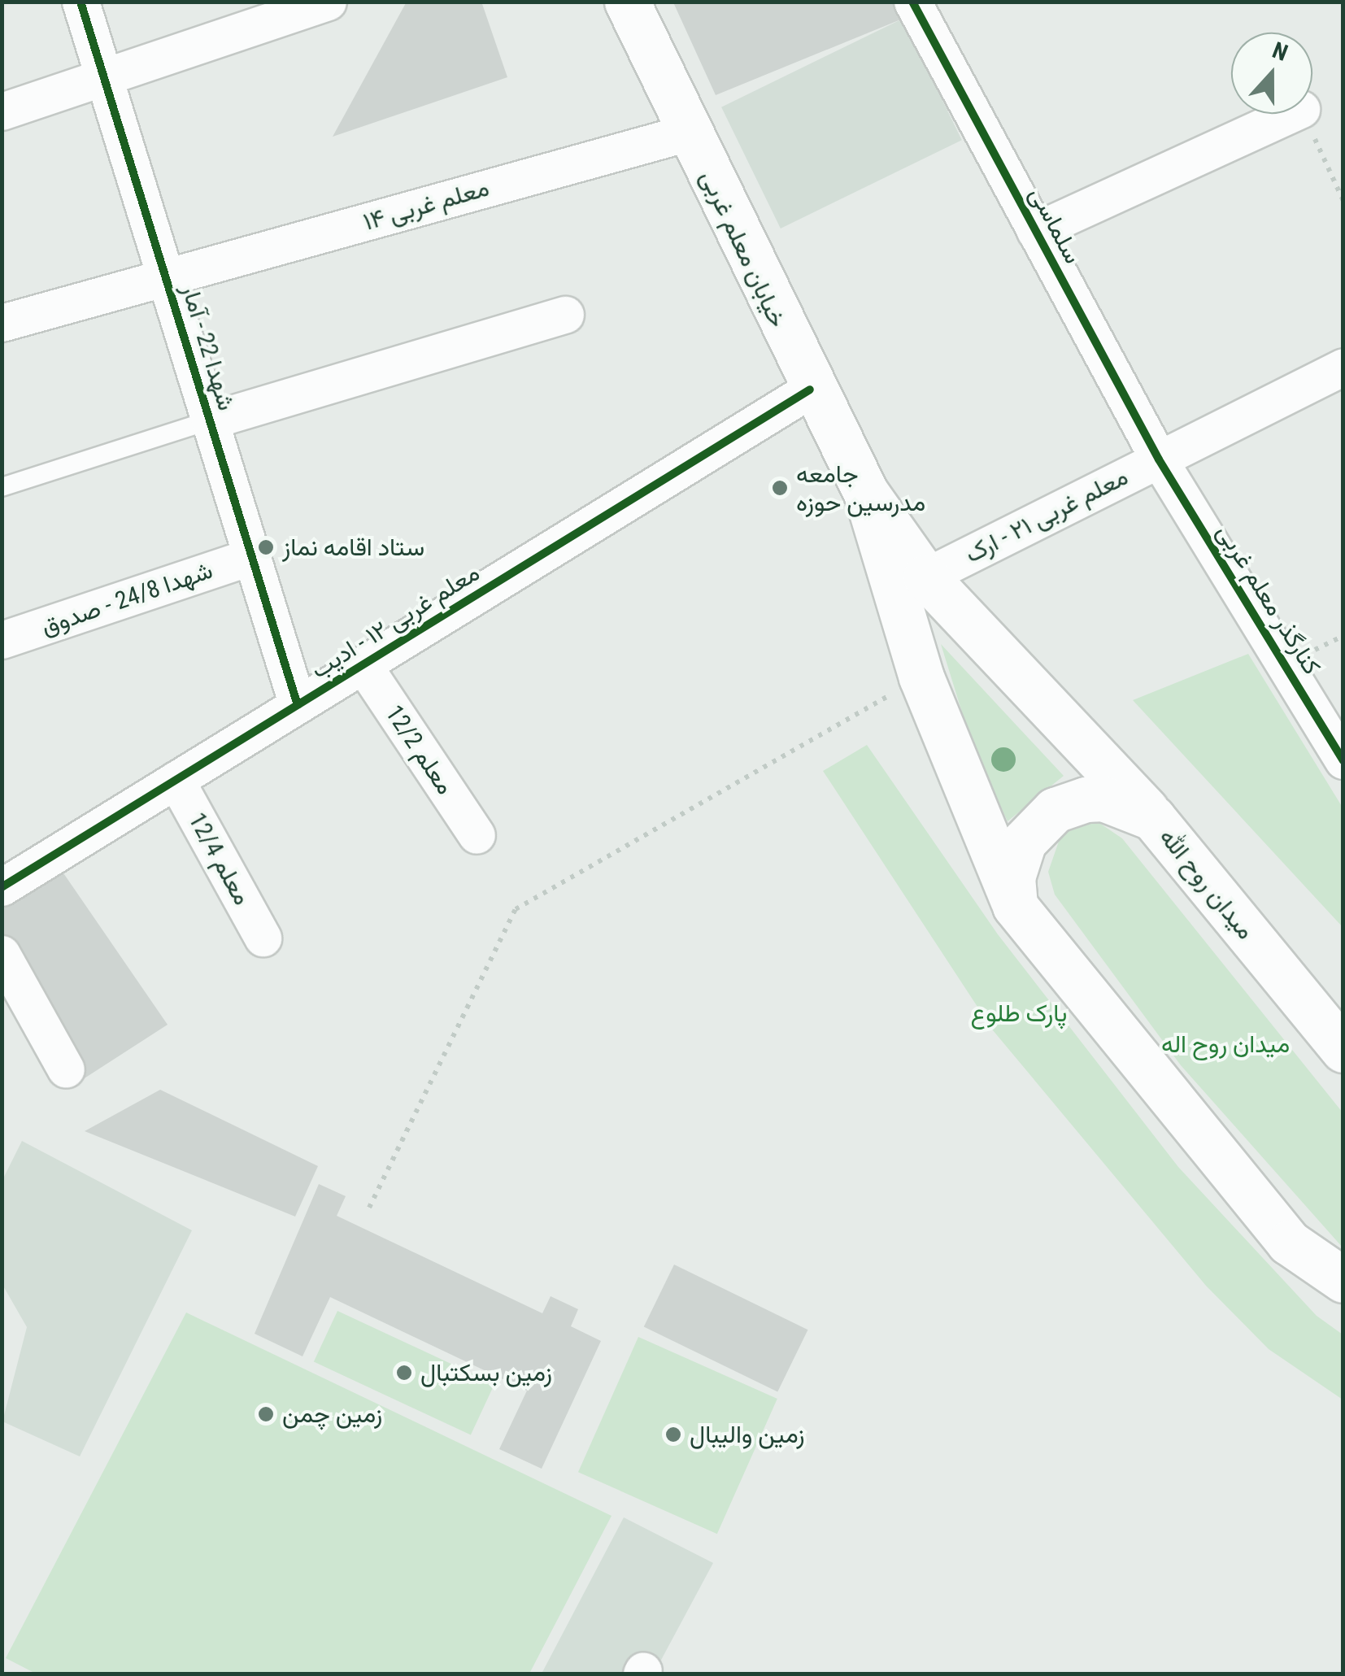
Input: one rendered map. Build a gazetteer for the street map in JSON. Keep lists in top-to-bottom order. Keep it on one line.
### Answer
{"streets":{"main road":["خیابان معلم غربی","میدان روح الله"],"street":["معلم غربی ۱۴","سلماسی","شهدا 22 - آمار","معلم غربی ۲۱ - ارک","شهدا 24/8 - صدوق","کنارگذر معلم غربی","معلم غربی ۱۲ - ادیب","معلم 12/2","معلم 12/4"]},"crossings":[["معلم غربی ۱۴","خیابان معلم غربی"],["معلم غربی ۱۴","شهدا 22 - آمار"],["سلماسی","معلم غربی ۲۱ - ارک"],["سلماسی","کنارگذر معلم غربی"],["خیابان معلم غربی","معلم غربی ۲۱ - ارک"],["خیابان معلم غربی","معلم غربی ۱۲ - ادیب"],["خیابان معلم غربی","میدان روح الله"],["شهدا 22 - آمار","شهدا 24/8 - صدوق"],["شهدا 22 - آمار","معلم غربی ۱۲ - ادیب"],["معلم غربی ۲۱ - ارک","کنارگذر معلم غربی"],["معلم غربی ۱۲ - ادیب","معلم 12/2"],["معلم غربی ۱۲ - ادیب","معلم 12/4"]],"parks":["پارک طلوع","میدان روح اله"],"places":["جامعه مدرسین حوزه","ستاد اقامه نماز","زمین بسکتبال","زمین چمن","زمین والیبال"],"north":"top"}
